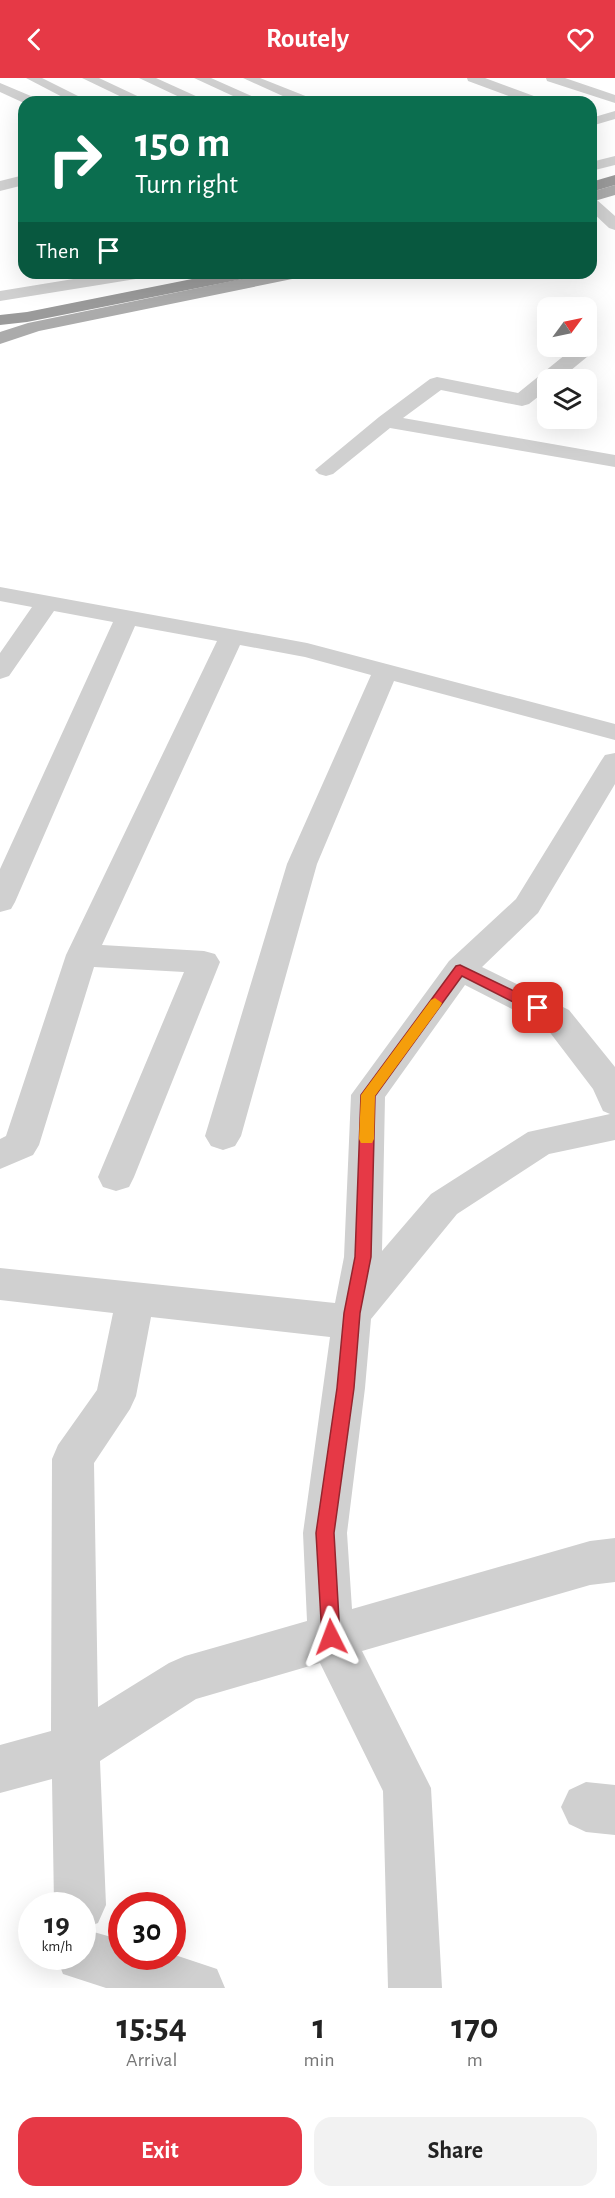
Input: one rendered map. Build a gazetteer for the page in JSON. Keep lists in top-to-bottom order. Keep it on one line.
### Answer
{"north":"top right","page":{"header":"Routely","turn":["150 m","Turn right"],"then":"Then","speed":"19 km/h","limit":"30","eta":["15:54","Arrival","1","min","170","m"],"buttons":["Exit","Share"]}}
